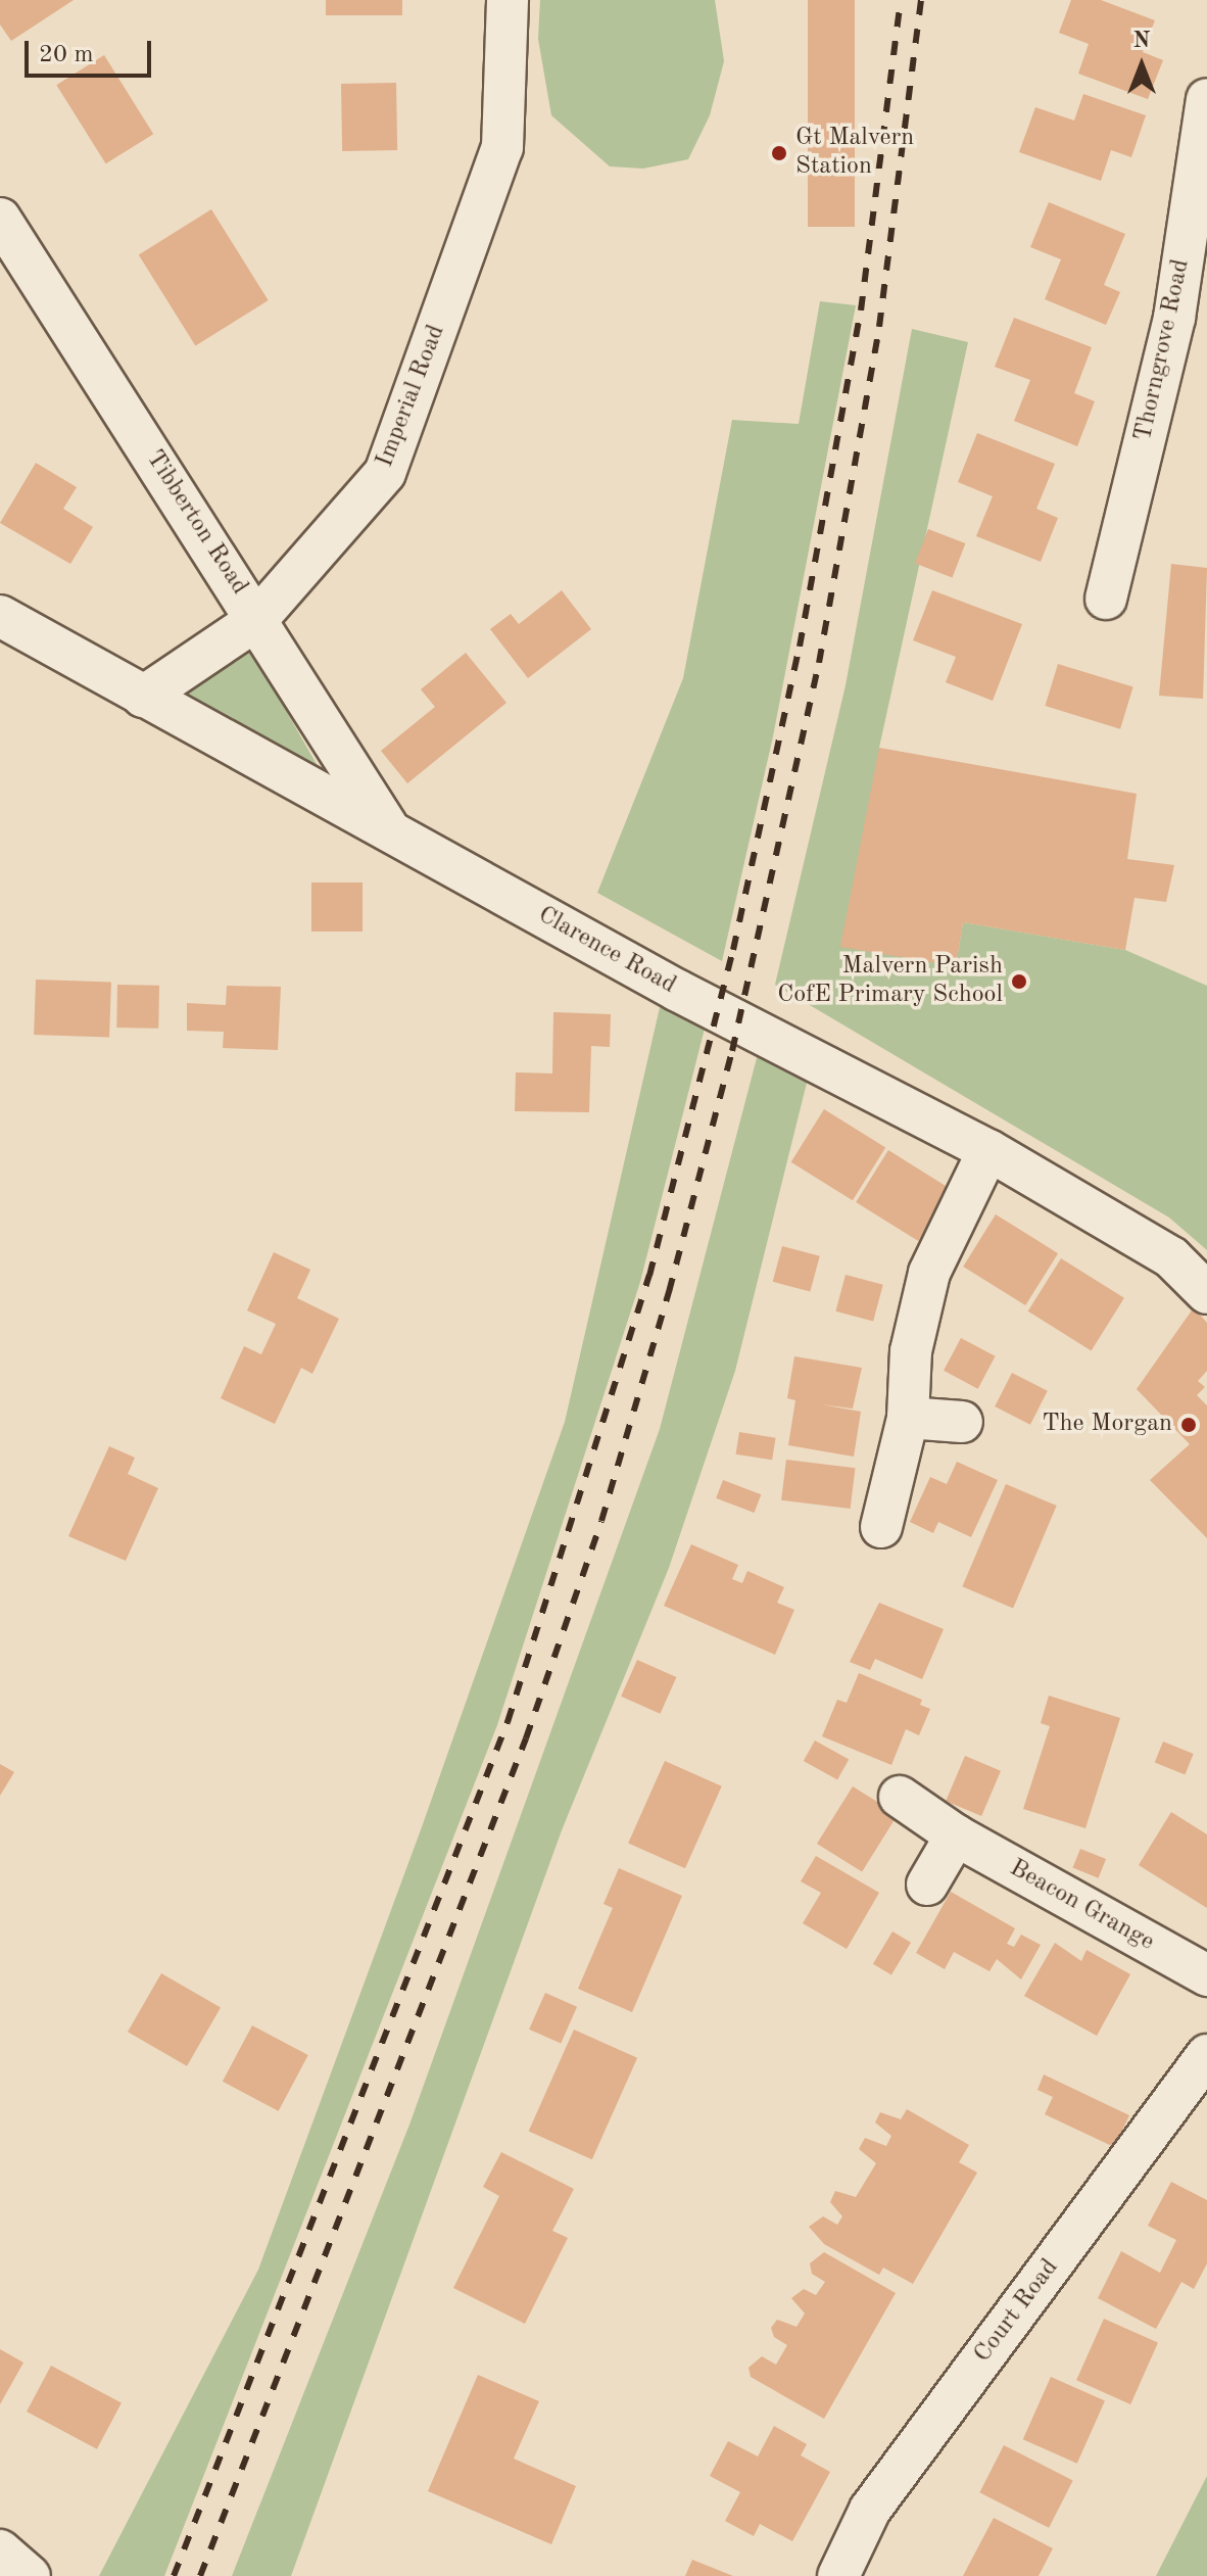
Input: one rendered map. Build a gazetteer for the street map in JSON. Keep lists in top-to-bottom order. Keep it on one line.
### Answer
{"streets":{"street":["Thorngrove Road","Imperial Road","Tibberton Road","Clarence Road","Beacon Grange","Court Road"]},"crossings":[["Imperial Road","Tibberton Road"],["Imperial Road","Clarence Road"],["Tibberton Road","Clarence Road"]],"places":["Gt Malvern Station","Malvern Parish CofE Primary School","The Morgan"],"scale_bar":"20 m","north":"top"}
